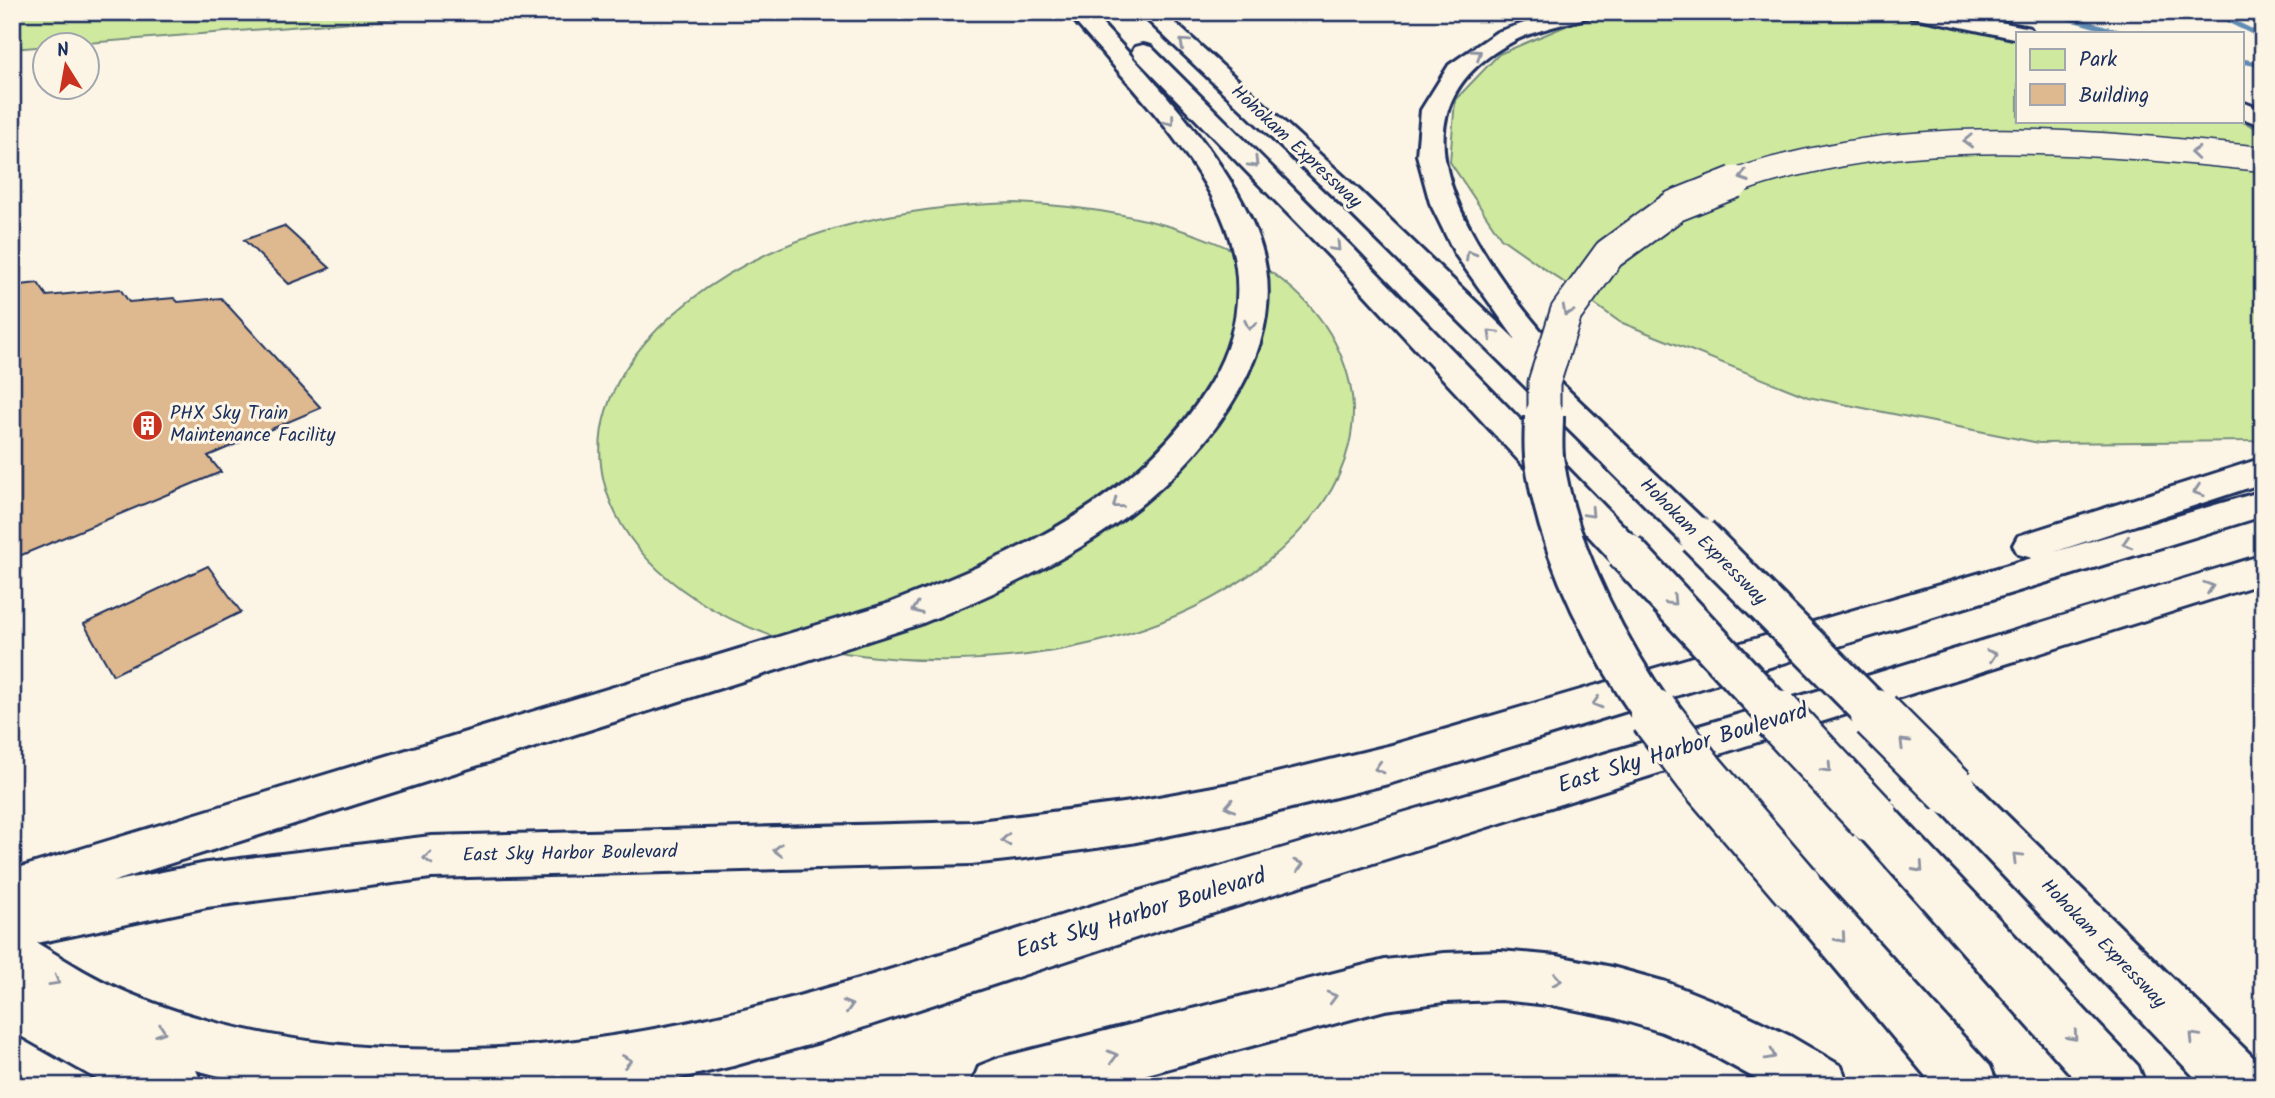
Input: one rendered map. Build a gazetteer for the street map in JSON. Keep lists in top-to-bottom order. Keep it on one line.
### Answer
{"streets":{"highway":["Hohokam Expressway","East Sky Harbor Boulevard"]},"places":{"building":["PHX Sky Train Maintenance Facility"]},"legend":["Park","Building"],"north":"top"}
